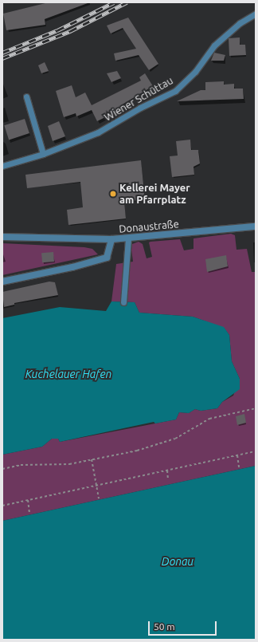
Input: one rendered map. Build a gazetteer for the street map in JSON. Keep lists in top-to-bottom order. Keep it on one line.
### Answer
{"streets":{"street":["Donaustraße"],"lane":["Wiener Schüttau"]},"water":["Kuchelauer Hafen","Donau"],"places":["Kellerei Mayer am Pfarrplatz"],"scale_bar":"50 m"}
